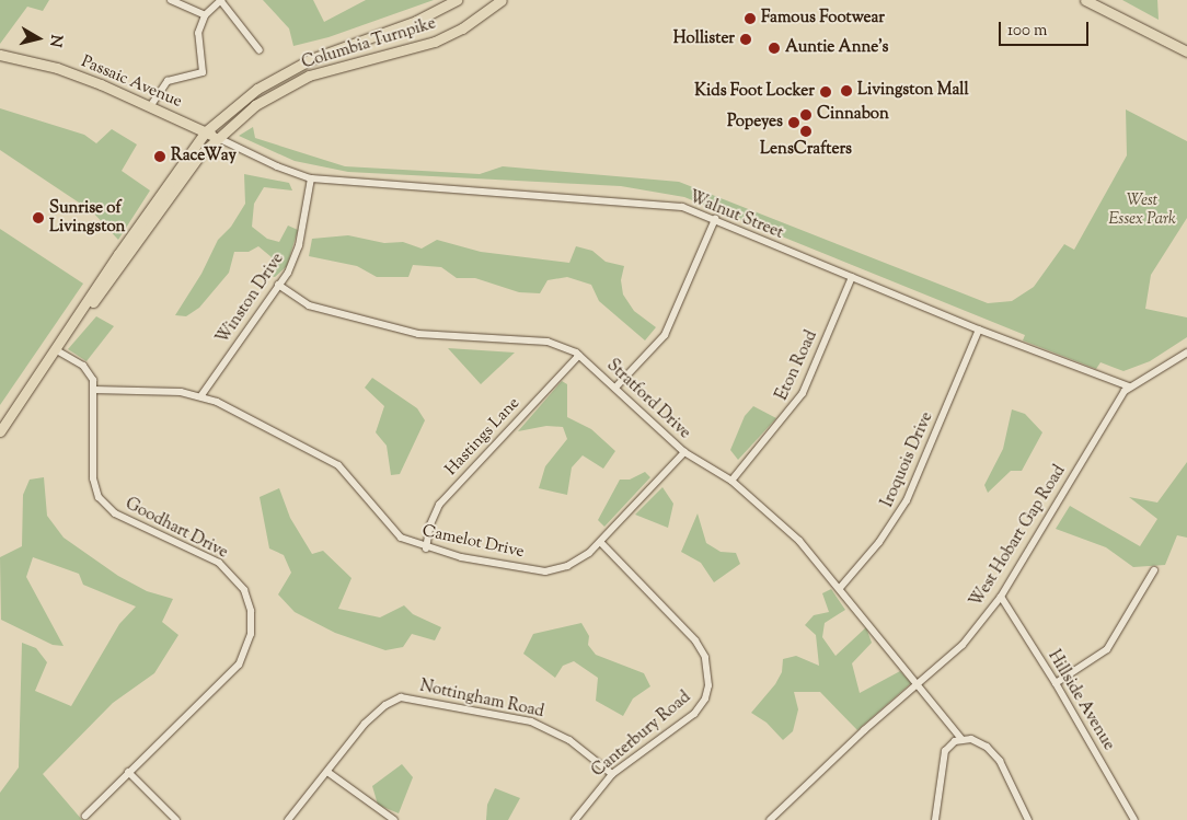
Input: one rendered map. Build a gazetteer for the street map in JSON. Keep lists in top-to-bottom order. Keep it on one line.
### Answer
{"streets":{"main road":["Columbia Turnpike","Passaic Avenue"],"street":["Walnut Street","Winston Drive","Eton Road","Stratford Drive","Hastings Lane","Iroquois Drive","Goodhart Drive","West Hobart Gap Road","Camelot Drive","Nottingham Road","Hillside Avenue","Canterbury Road"]},"crossings":[["Columbia Turnpike","Passaic Avenue"],["Columbia Turnpike","Walnut Street"],["Columbia Turnpike","Goodhart Drive"],["Passaic Avenue","Walnut Street"],["Walnut Street","Winston Drive"],["Walnut Street","Eton Road"],["Walnut Street","Iroquois Drive"],["Walnut Street","West Hobart Gap Road"],["Winston Drive","Stratford Drive"],["Winston Drive","Camelot Drive"],["Eton Road","Stratford Drive"],["Stratford Drive","Hastings Lane"],["Stratford Drive","Iroquois Drive"],["Stratford Drive","West Hobart Gap Road"],["Stratford Drive","Camelot Drive"],["Hastings Lane","Camelot Drive"],["Goodhart Drive","Camelot Drive"],["West Hobart Gap Road","Hillside Avenue"],["Camelot Drive","Canterbury Road"],["Nottingham Road","Canterbury Road"]],"parks":["West Essex Park"],"places":["Famous Footwear","Hollister","Auntie Anne's","Livingston Mall","Kids Foot Locker","Cinnabon","Popeyes","LensCrafters","RaceWay","Sunrise of Livingston"],"scale_bar":"100 m","north":"right"}
